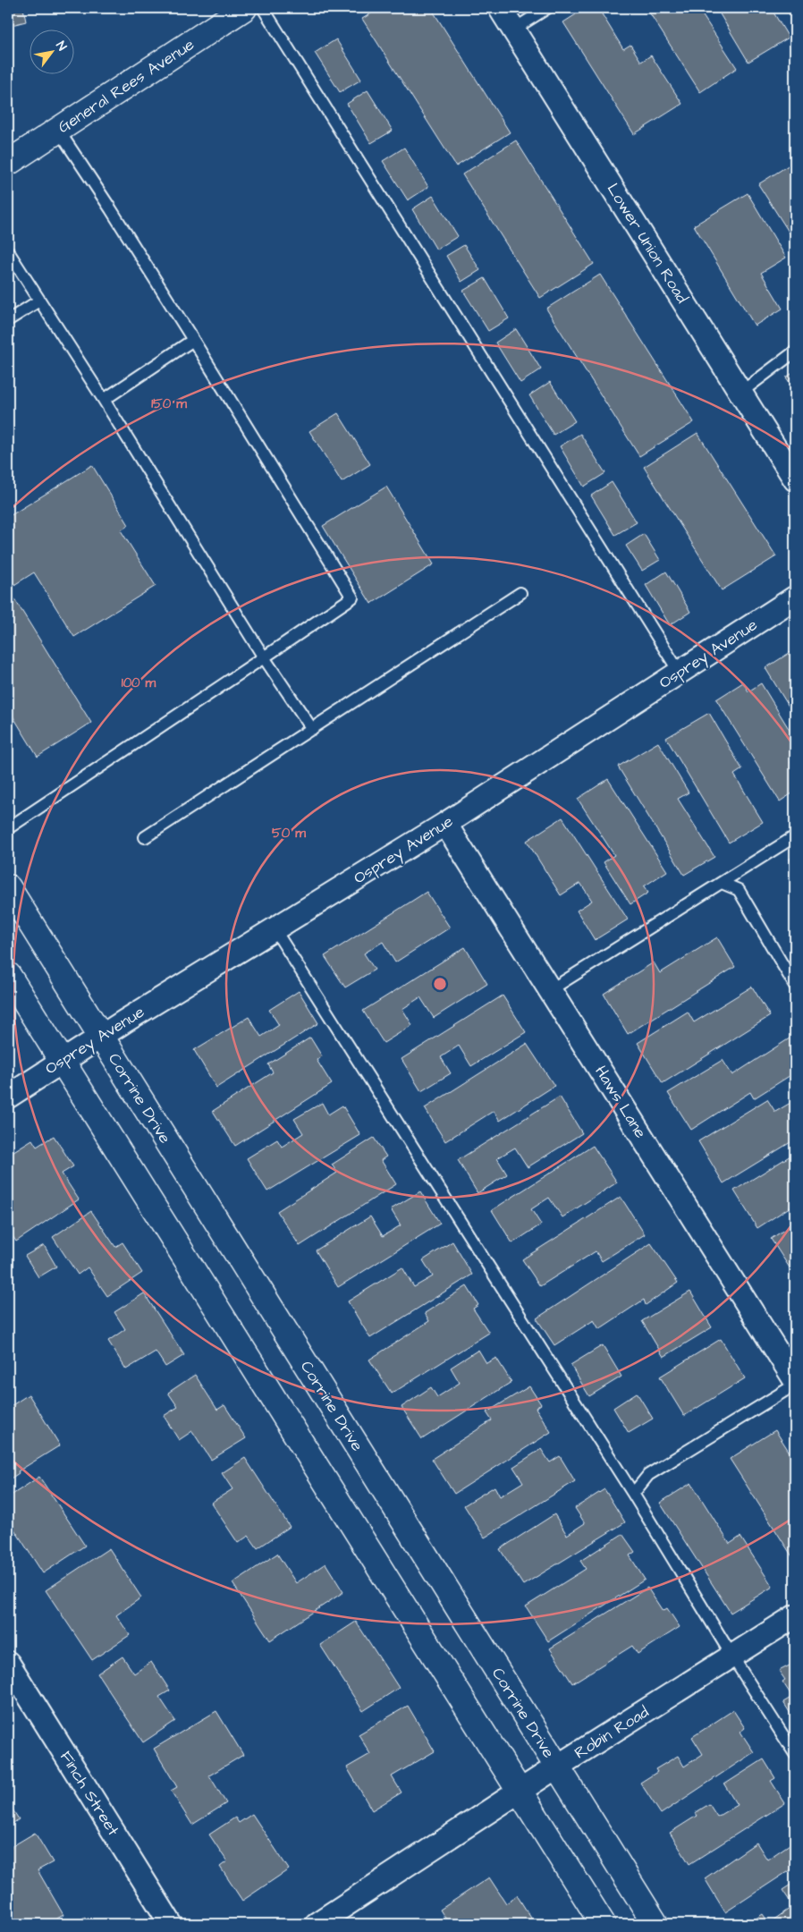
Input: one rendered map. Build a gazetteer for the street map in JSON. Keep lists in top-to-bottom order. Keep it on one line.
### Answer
{"streets":{"street":["General Rees Avenue","Lower Union Road","Osprey Avenue","Corrine Drive","Haws Lane","Robin Road","Finch Street"]},"crossings":[["Osprey Avenue","Corrine Drive"],["Osprey Avenue","Haws Lane"],["Corrine Drive","Robin Road"]],"north":"top right","rings":["150 m","100 m","50 m"]}
